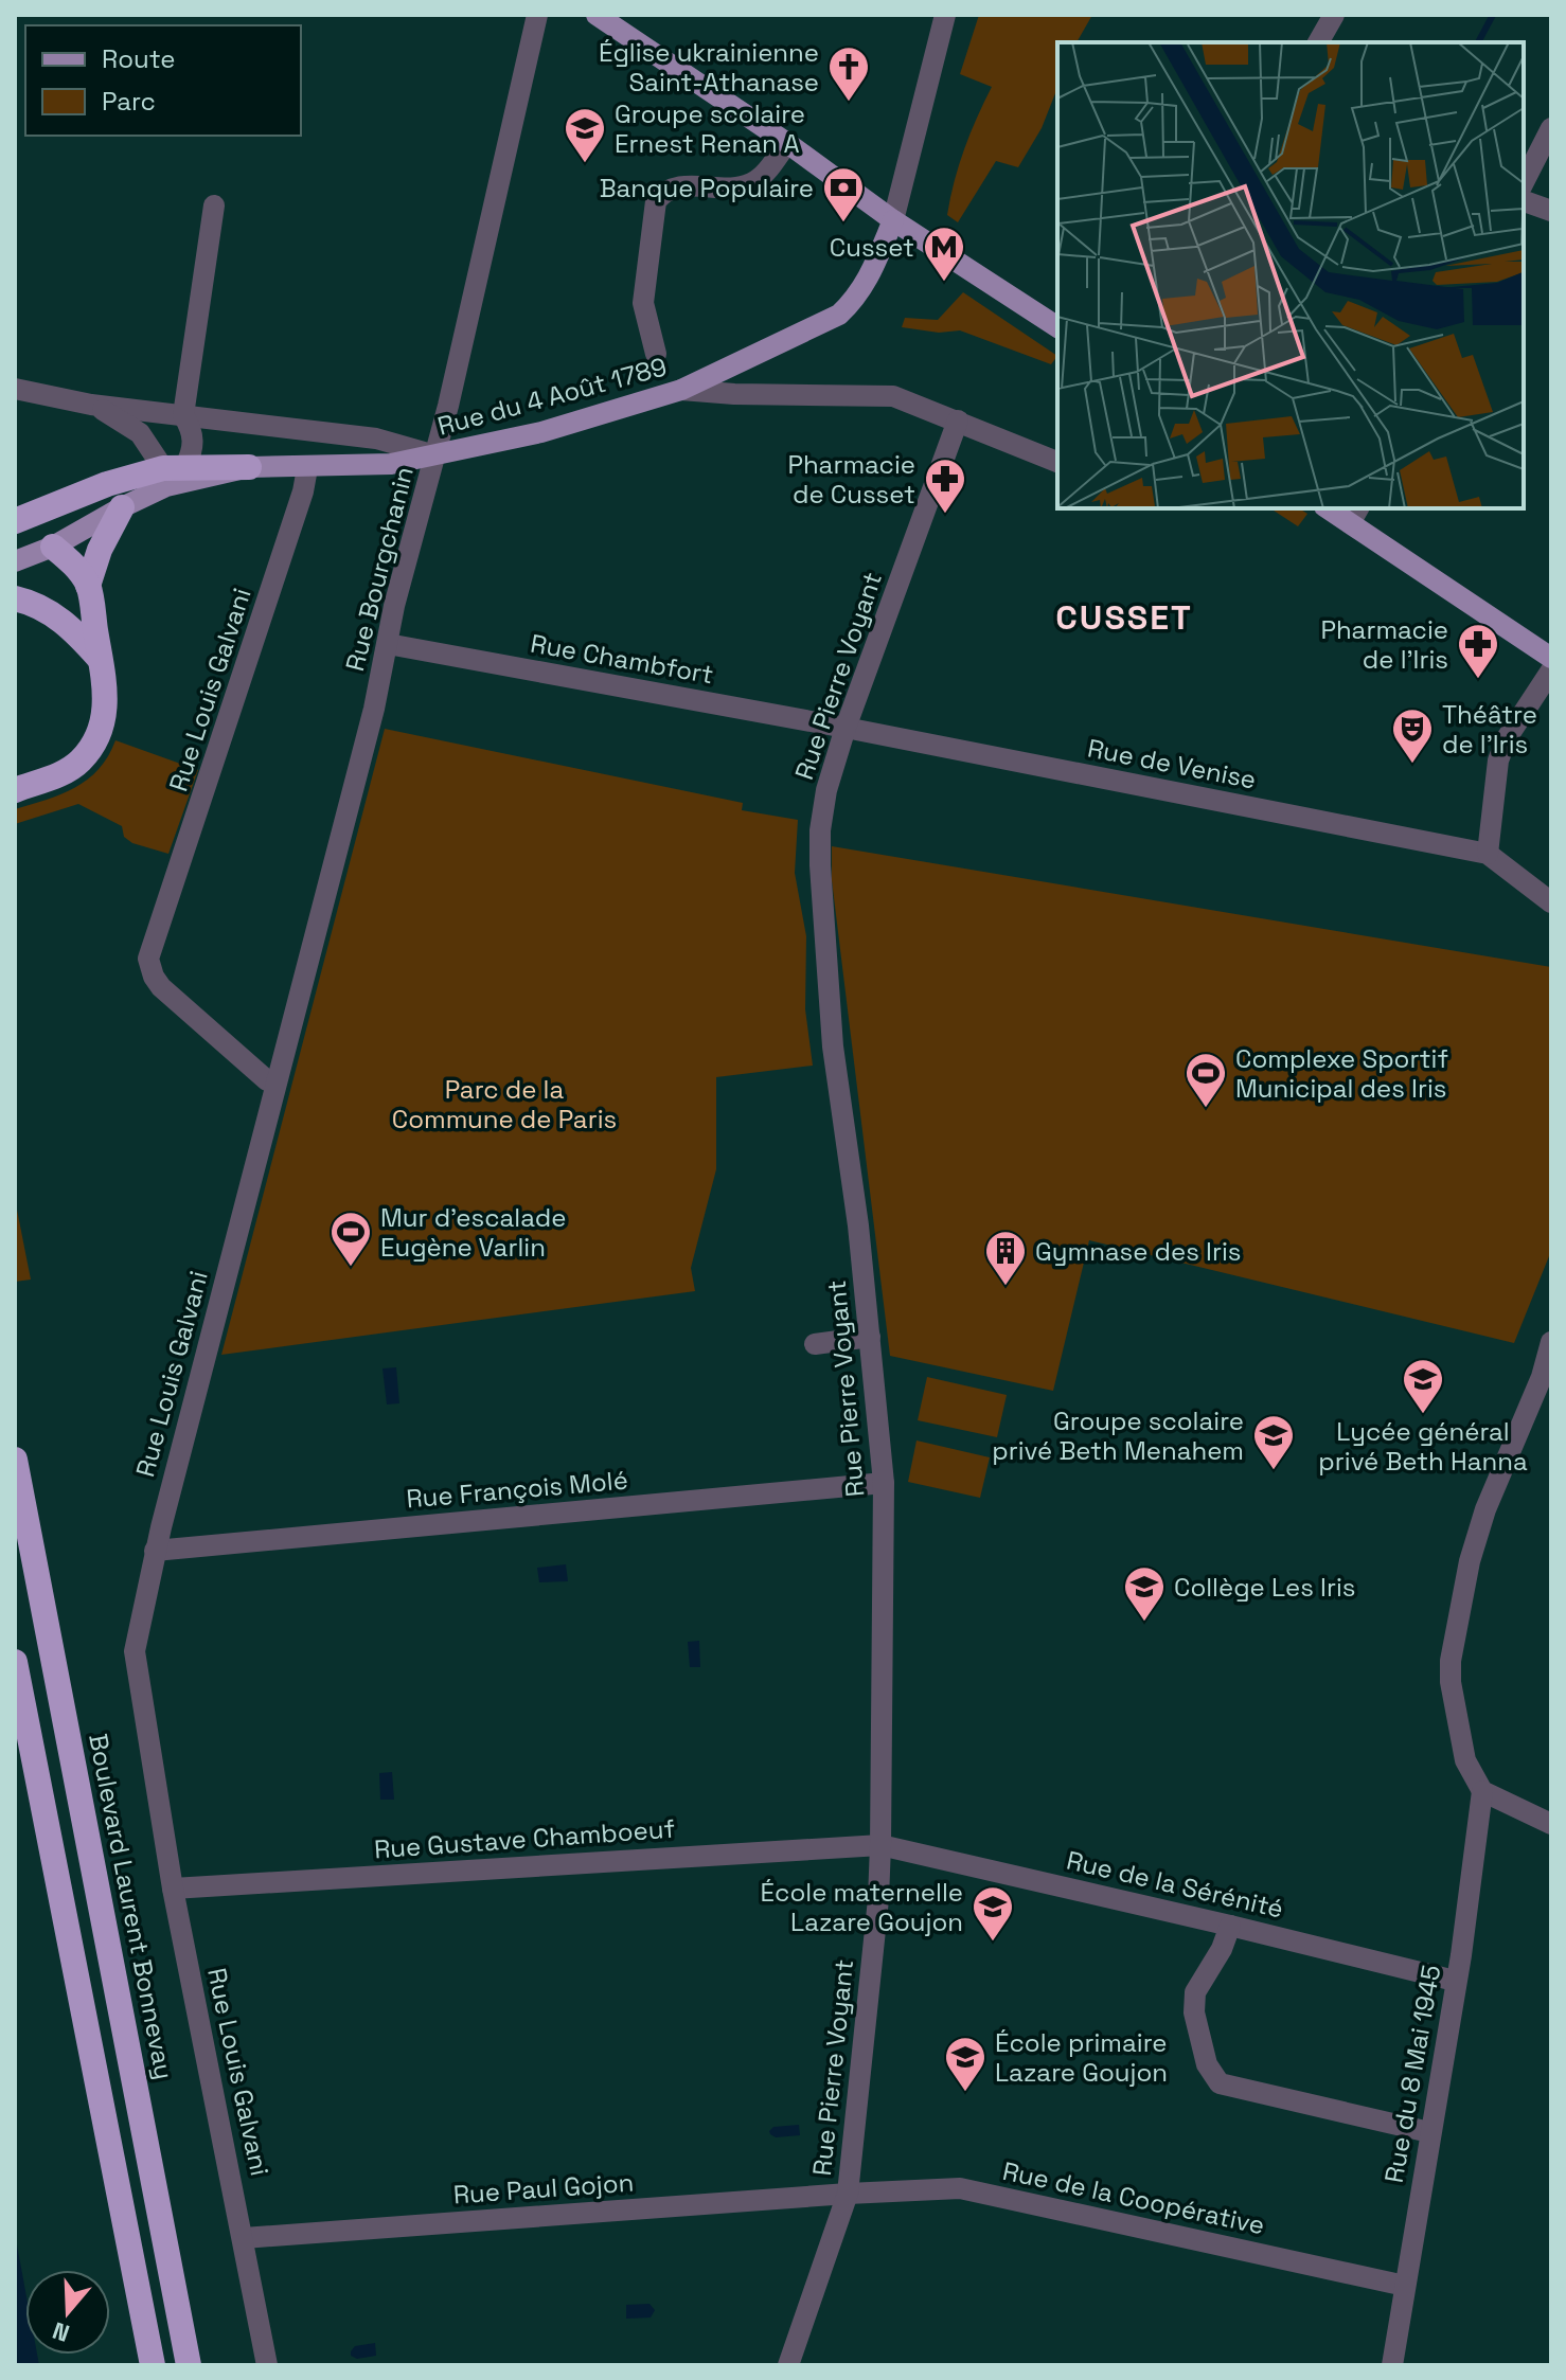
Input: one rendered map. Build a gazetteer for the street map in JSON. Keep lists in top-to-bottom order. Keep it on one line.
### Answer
{"streets":{"highway":["Boulevard Laurent Bonnevay"],"main road":["Rue du 4 Août 1789"],"street":["Rue Bourgchanin","Rue Chambfort","Rue Pierre Voyant","Rue Louis Galvani","Rue de Venise","Rue François Molé","Rue Gustave Chamboeuf","Rue de la Sérénité","Rue du 8 Mai 1945","Rue Paul Gojon","Rue de la Coopérative"]},"crossings":[["Rue du 4 Août 1789","Rue Bourgchanin"],["Rue du 4 Août 1789","Rue Pierre Voyant"],["Rue du 4 Août 1789","Rue Louis Galvani"],["Rue Bourgchanin","Rue Chambfort"],["Rue Bourgchanin","Rue Louis Galvani"],["Rue Chambfort","Rue Pierre Voyant"],["Rue Chambfort","Rue de Venise"],["Rue Pierre Voyant","Rue de Venise"],["Rue Pierre Voyant","Rue François Molé"],["Rue Pierre Voyant","Rue Gustave Chamboeuf"],["Rue Pierre Voyant","Rue de la Sérénité"],["Rue Pierre Voyant","Rue Paul Gojon"],["Rue Pierre Voyant","Rue de la Coopérative"],["Rue Louis Galvani","Rue François Molé"],["Rue Louis Galvani","Rue Gustave Chamboeuf"],["Rue Louis Galvani","Rue Paul Gojon"],["Rue Gustave Chamboeuf","Rue de la Sérénité"],["Rue de la Sérénité","Rue du 8 Mai 1945"],["Rue du 8 Mai 1945","Rue de la Coopérative"],["Rue Paul Gojon","Rue de la Coopérative"]],"districts":["CUSSET"],"parks":["Parc de la Commune de Paris"],"places":{"church":["Église ukrainienne Saint-Athanase"],"school or university":["Groupe scolaire Ernest Renan A","Lycée général privé Beth Hanna","Groupe scolaire privé Beth Menahem","Collège Les Iris","École maternelle Lazare Goujon","École primaire Lazare Goujon"],"bank":["Banque Populaire"],"metro station":["Cusset"],"pharmacy":["Pharmacie de Cusset","Pharmacie de l'Iris"],"theatre":["Théâtre de l'Iris"],"sports":["Complexe Sportif Municipal des Iris","Mur d'escalade Eugène Varlin"],"building":["Gymnase des Iris"]},"legend":["Route","Parc"],"north":"bottom"}
